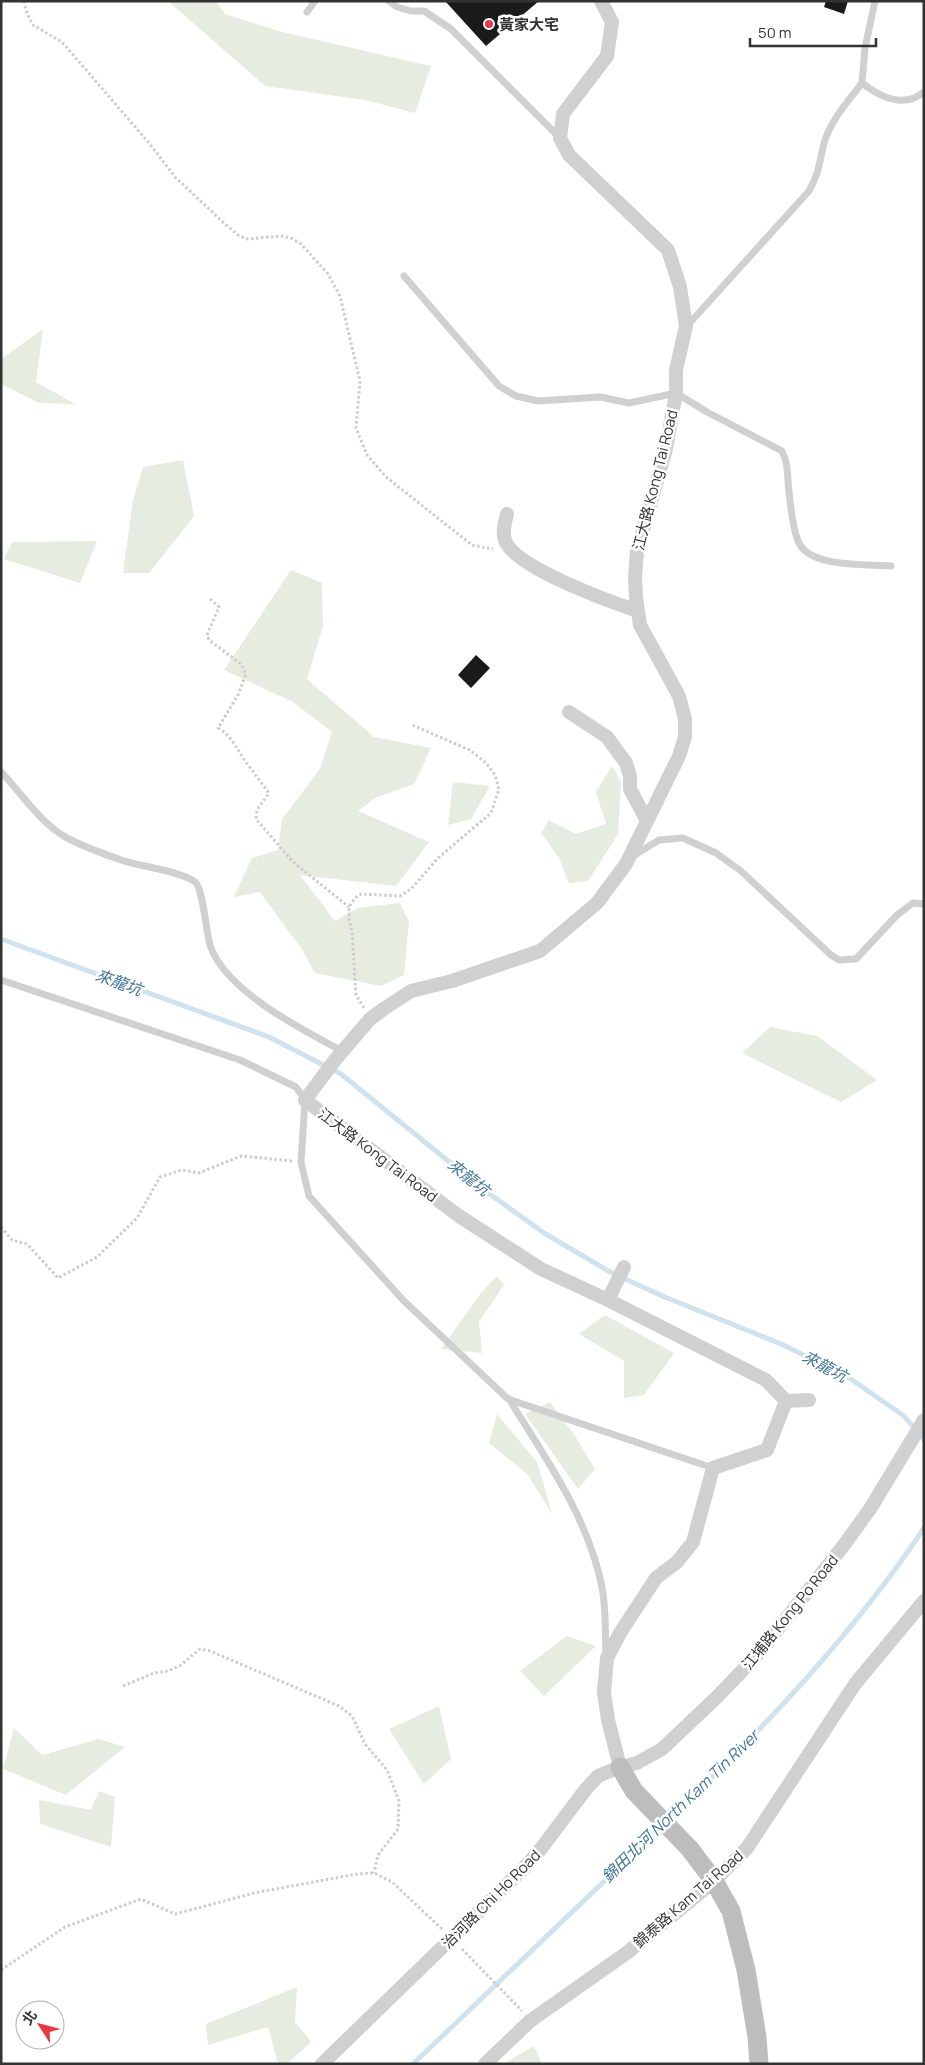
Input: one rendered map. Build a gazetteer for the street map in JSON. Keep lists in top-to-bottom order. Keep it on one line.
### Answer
{"streets":{"street":["江大路 Kong Tai Road","江埔路 Kong Po Road","治河路 Chi Ho Road","錦泰路 Kam Tai Road"]},"crossings":[["江埔路 Kong Po Road","治河路 Chi Ho Road"]],"water":["來龍坑","錦田北河 North Kam Tin River"],"places":["黃家大宅"],"scale_bar":"50 m","north":"top left"}
